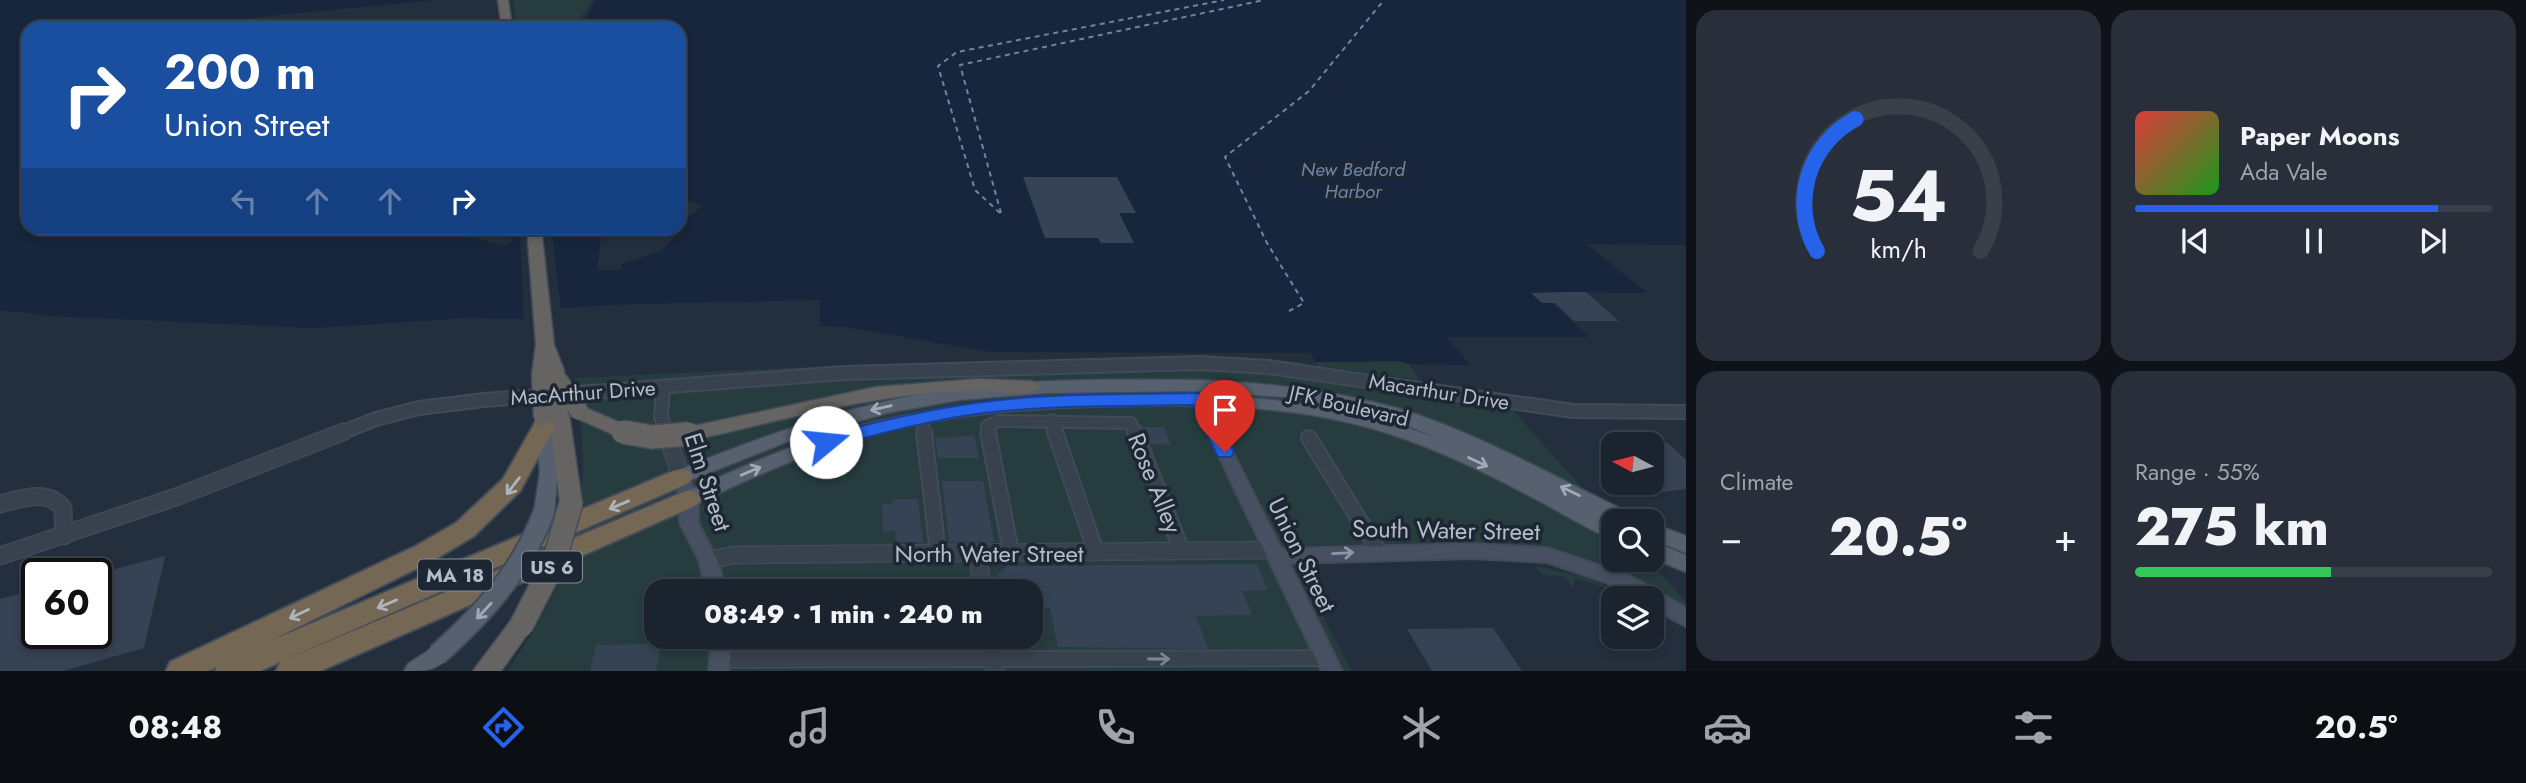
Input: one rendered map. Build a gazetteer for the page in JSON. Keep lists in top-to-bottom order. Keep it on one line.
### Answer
{"streets":{"highway":["US 6","MA 18"],"main road":["JFK Boulevard","Elm Street","South Water Street","Union Street"],"street":["Macarthur Drive","MacArthur Drive","Rose Alley","North Water Street"]},"crossings":[["Macarthur Drive","MacArthur Drive"],["MacArthur Drive","Elm Street"],["JFK Boulevard","Elm Street"],["JFK Boulevard","Union Street"],["JFK Boulevard","MA 18"],["Elm Street","North Water Street"],["Elm Street","MA 18"],["Rose Alley","North Water Street"],["South Water Street","North Water Street"],["South Water Street","Union Street"],["North Water Street","Union Street"]],"water":["New Bedford Harbor"],"north":"left","page":{"turn":["200 m","Union Street"],"song":["Paper Moons","Ada Vale"],"tile":["Climate",["Range · 55%","275 km"]],"heat":["−","20.5°","+"],"limit":"60","trip":"08:49 · 1 min · 240 m","tabs":["08:48","20.5°"],"gauge":["54","km/h"]}}
